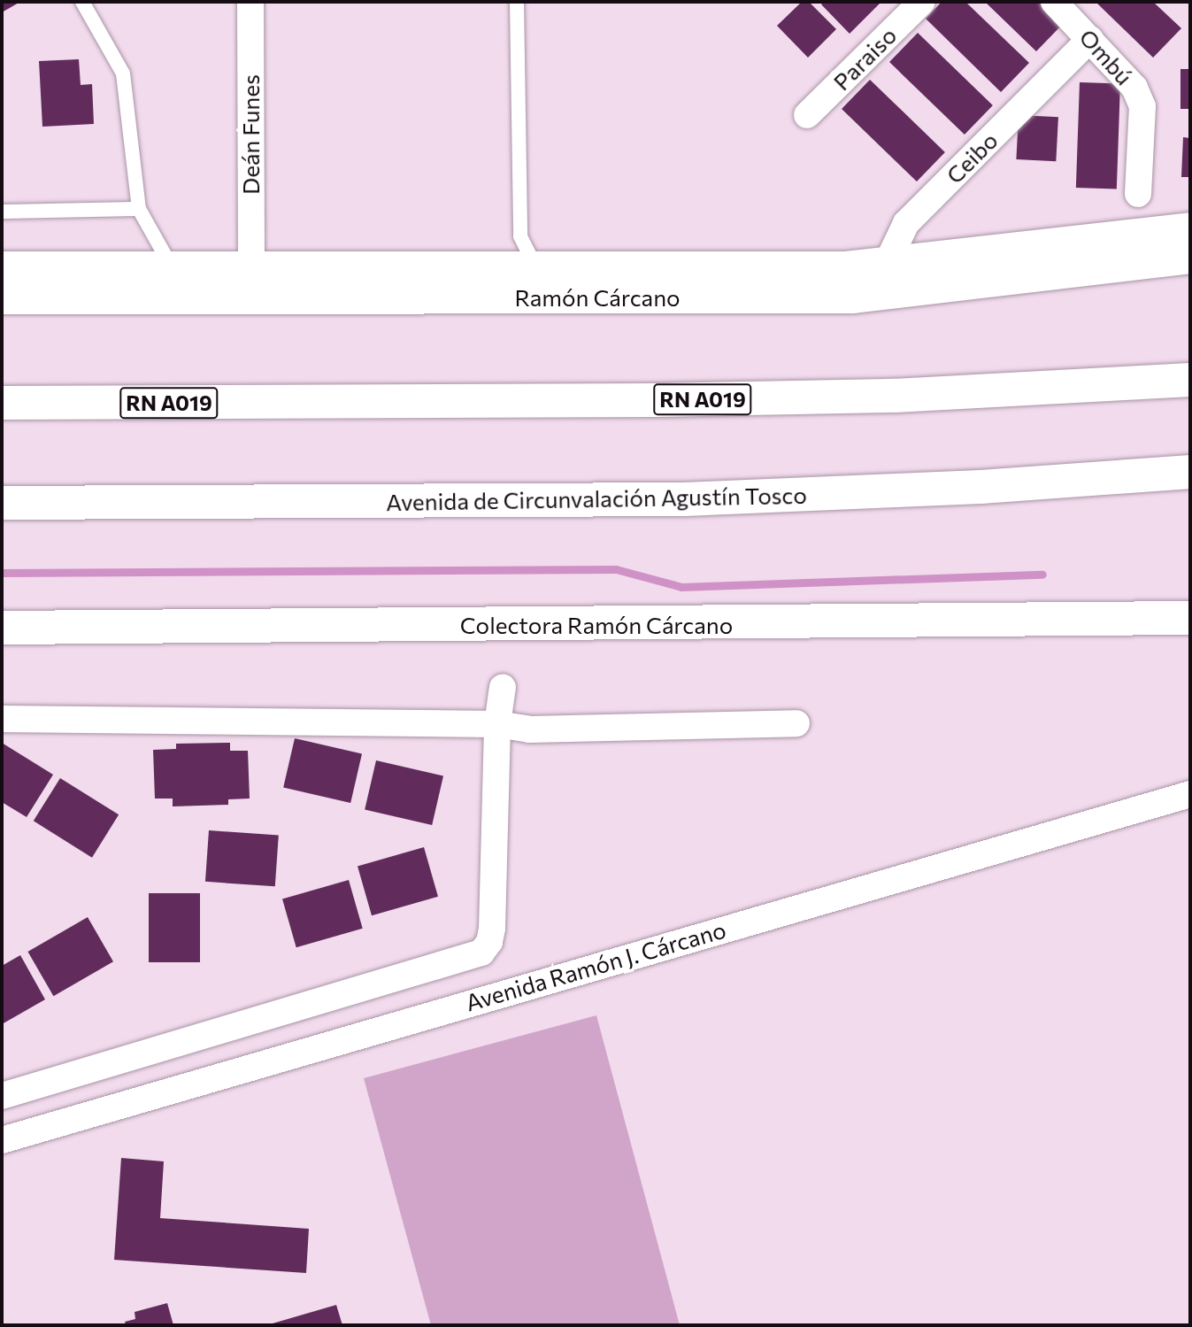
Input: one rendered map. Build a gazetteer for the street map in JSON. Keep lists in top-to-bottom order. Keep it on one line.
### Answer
{"streets":{"main road":["Ramón Cárcano","RN A019","Avenida de Circunvalación Agustín Tosco","Colectora Ramón Cárcano"],"street":["Ombú","Paraiso","Deán Funes","Ceibo","Avenida Ramón J. Cárcano"]},"crossings":[["Ombú","Ceibo"],["Deán Funes","Ramón Cárcano"],["Ceibo","Ramón Cárcano"]]}
